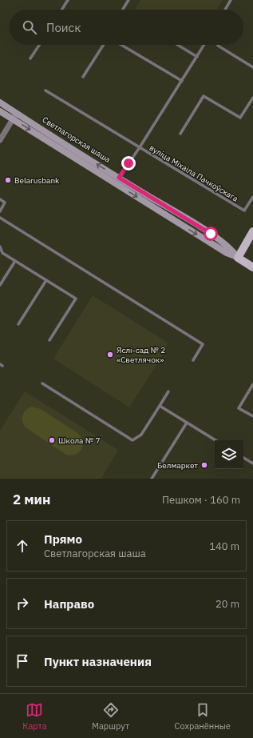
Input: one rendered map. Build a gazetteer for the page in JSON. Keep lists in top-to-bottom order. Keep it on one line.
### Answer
{"streets":{"main road":["Светлагорская шаша"],"lane":["вуліца Міхаіла Пачкоўскага"]},"places":["Belarusbank","Яслі-сад № 2 «Светлячок»","Школа № 7","Белмаркет"],"page":{"search":"Поиск","heading":["2 мин","Пешком · 160 m"],"list":[["Прямо","Светлагорская шаша","140 m"],["Направо","20 m"],"Пункт назначения"],"nav":["Карта","Маршрут","Сохранённые"]}}
